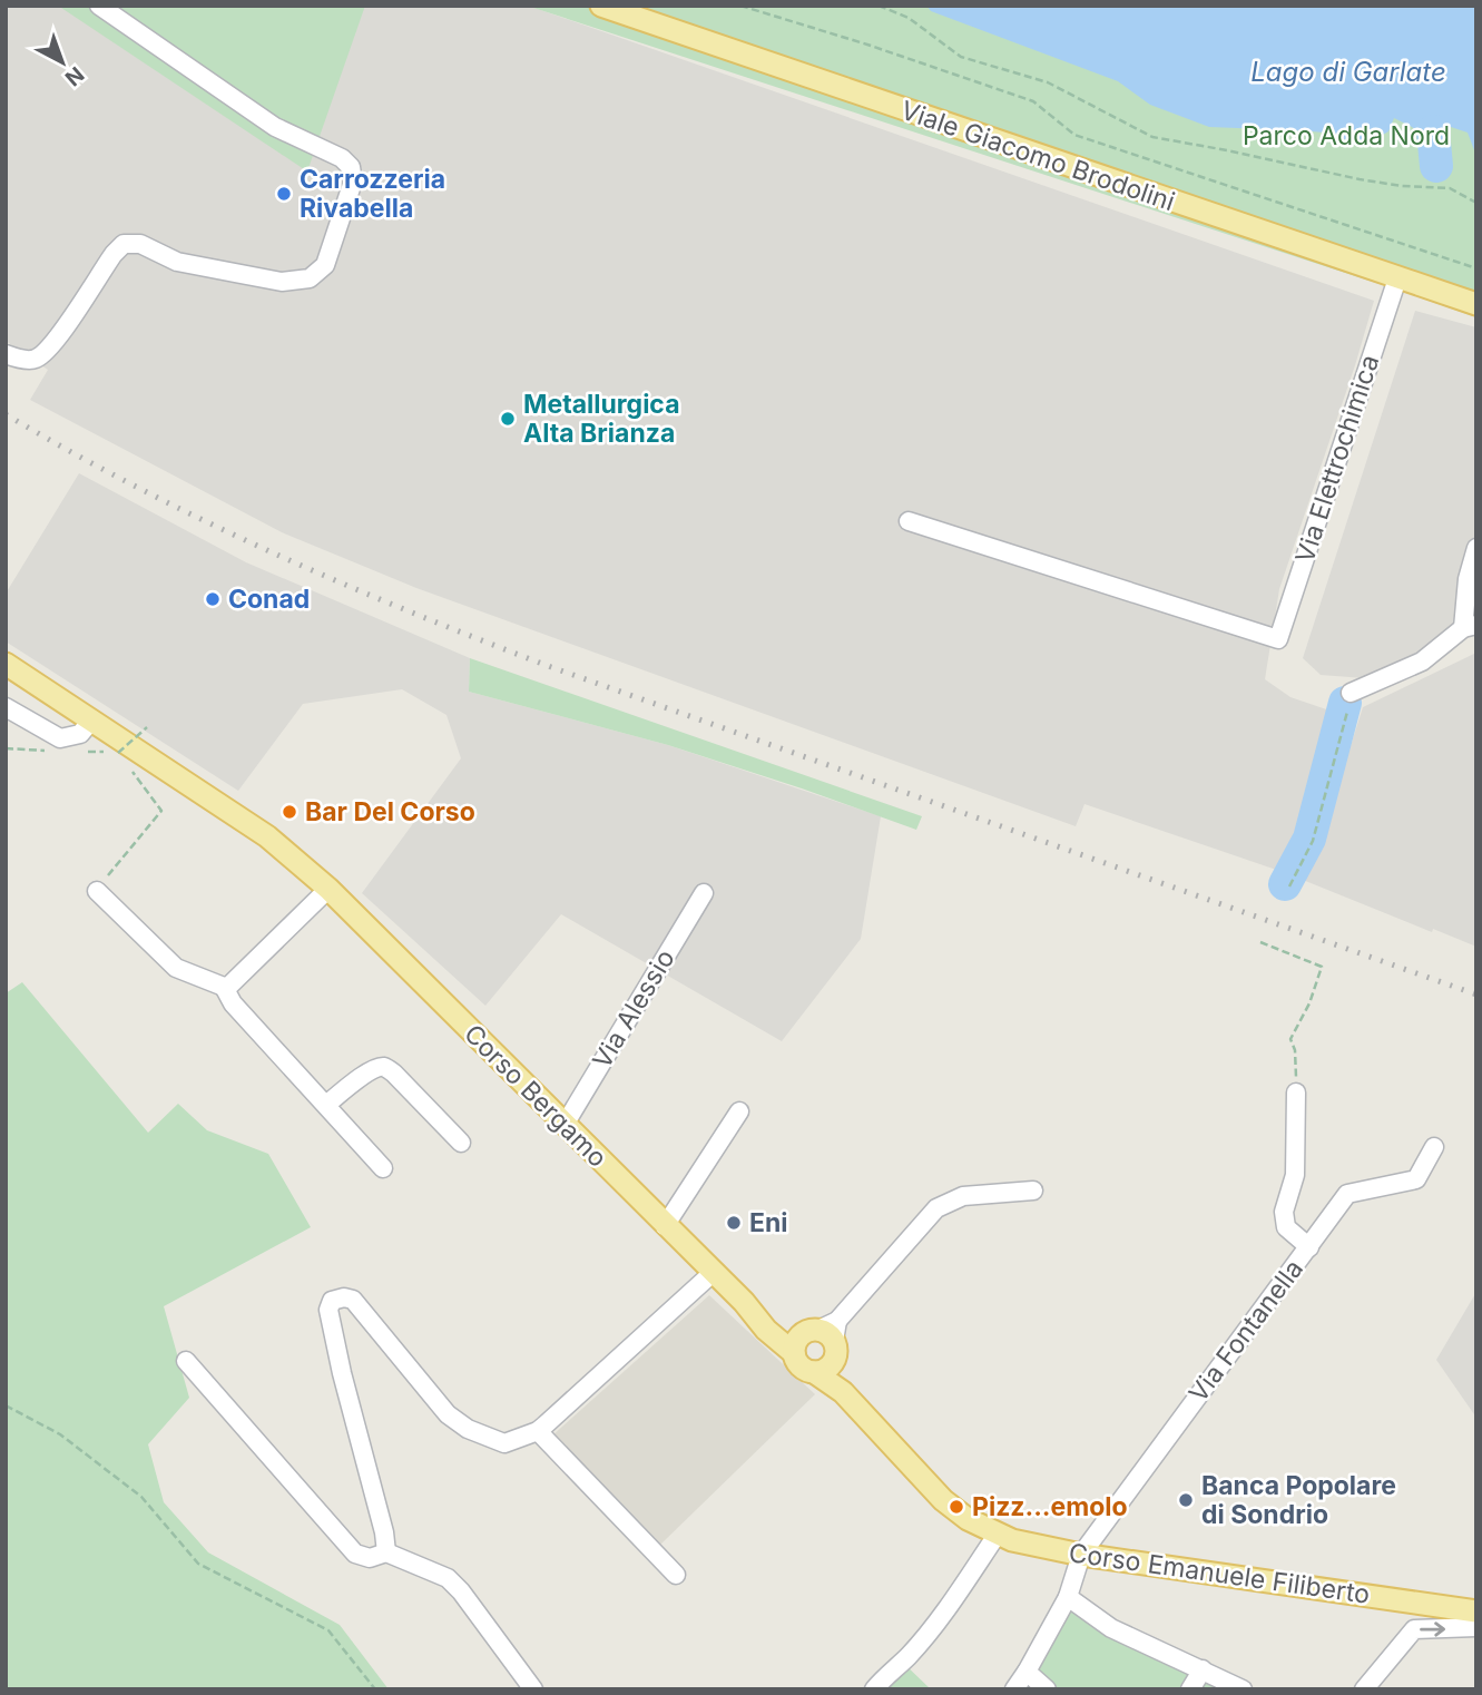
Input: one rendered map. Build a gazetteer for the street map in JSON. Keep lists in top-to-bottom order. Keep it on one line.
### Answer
{"streets":{"main road":["Viale Giacomo Brodolini","Corso Bergamo","Corso Emanuele Filiberto"],"street":["Via Elettrochimica","Via Alessio","Via Fontanella"]},"crossings":[["Viale Giacomo Brodolini","Via Elettrochimica"],["Via Alessio","Corso Bergamo"],["Corso Bergamo","Corso Emanuele Filiberto"],["Via Fontanella","Corso Emanuele Filiberto"]],"water":["Lago di Garlate"],"parks":["Parco Adda Nord"],"places":["Carrozzeria Rivabella","Metallurgica Alta Brianza","Conad","Bar Del Corso","Eni","Banca Popolare di Sondrio","Pizz...emolo"],"north":"bottom right"}
